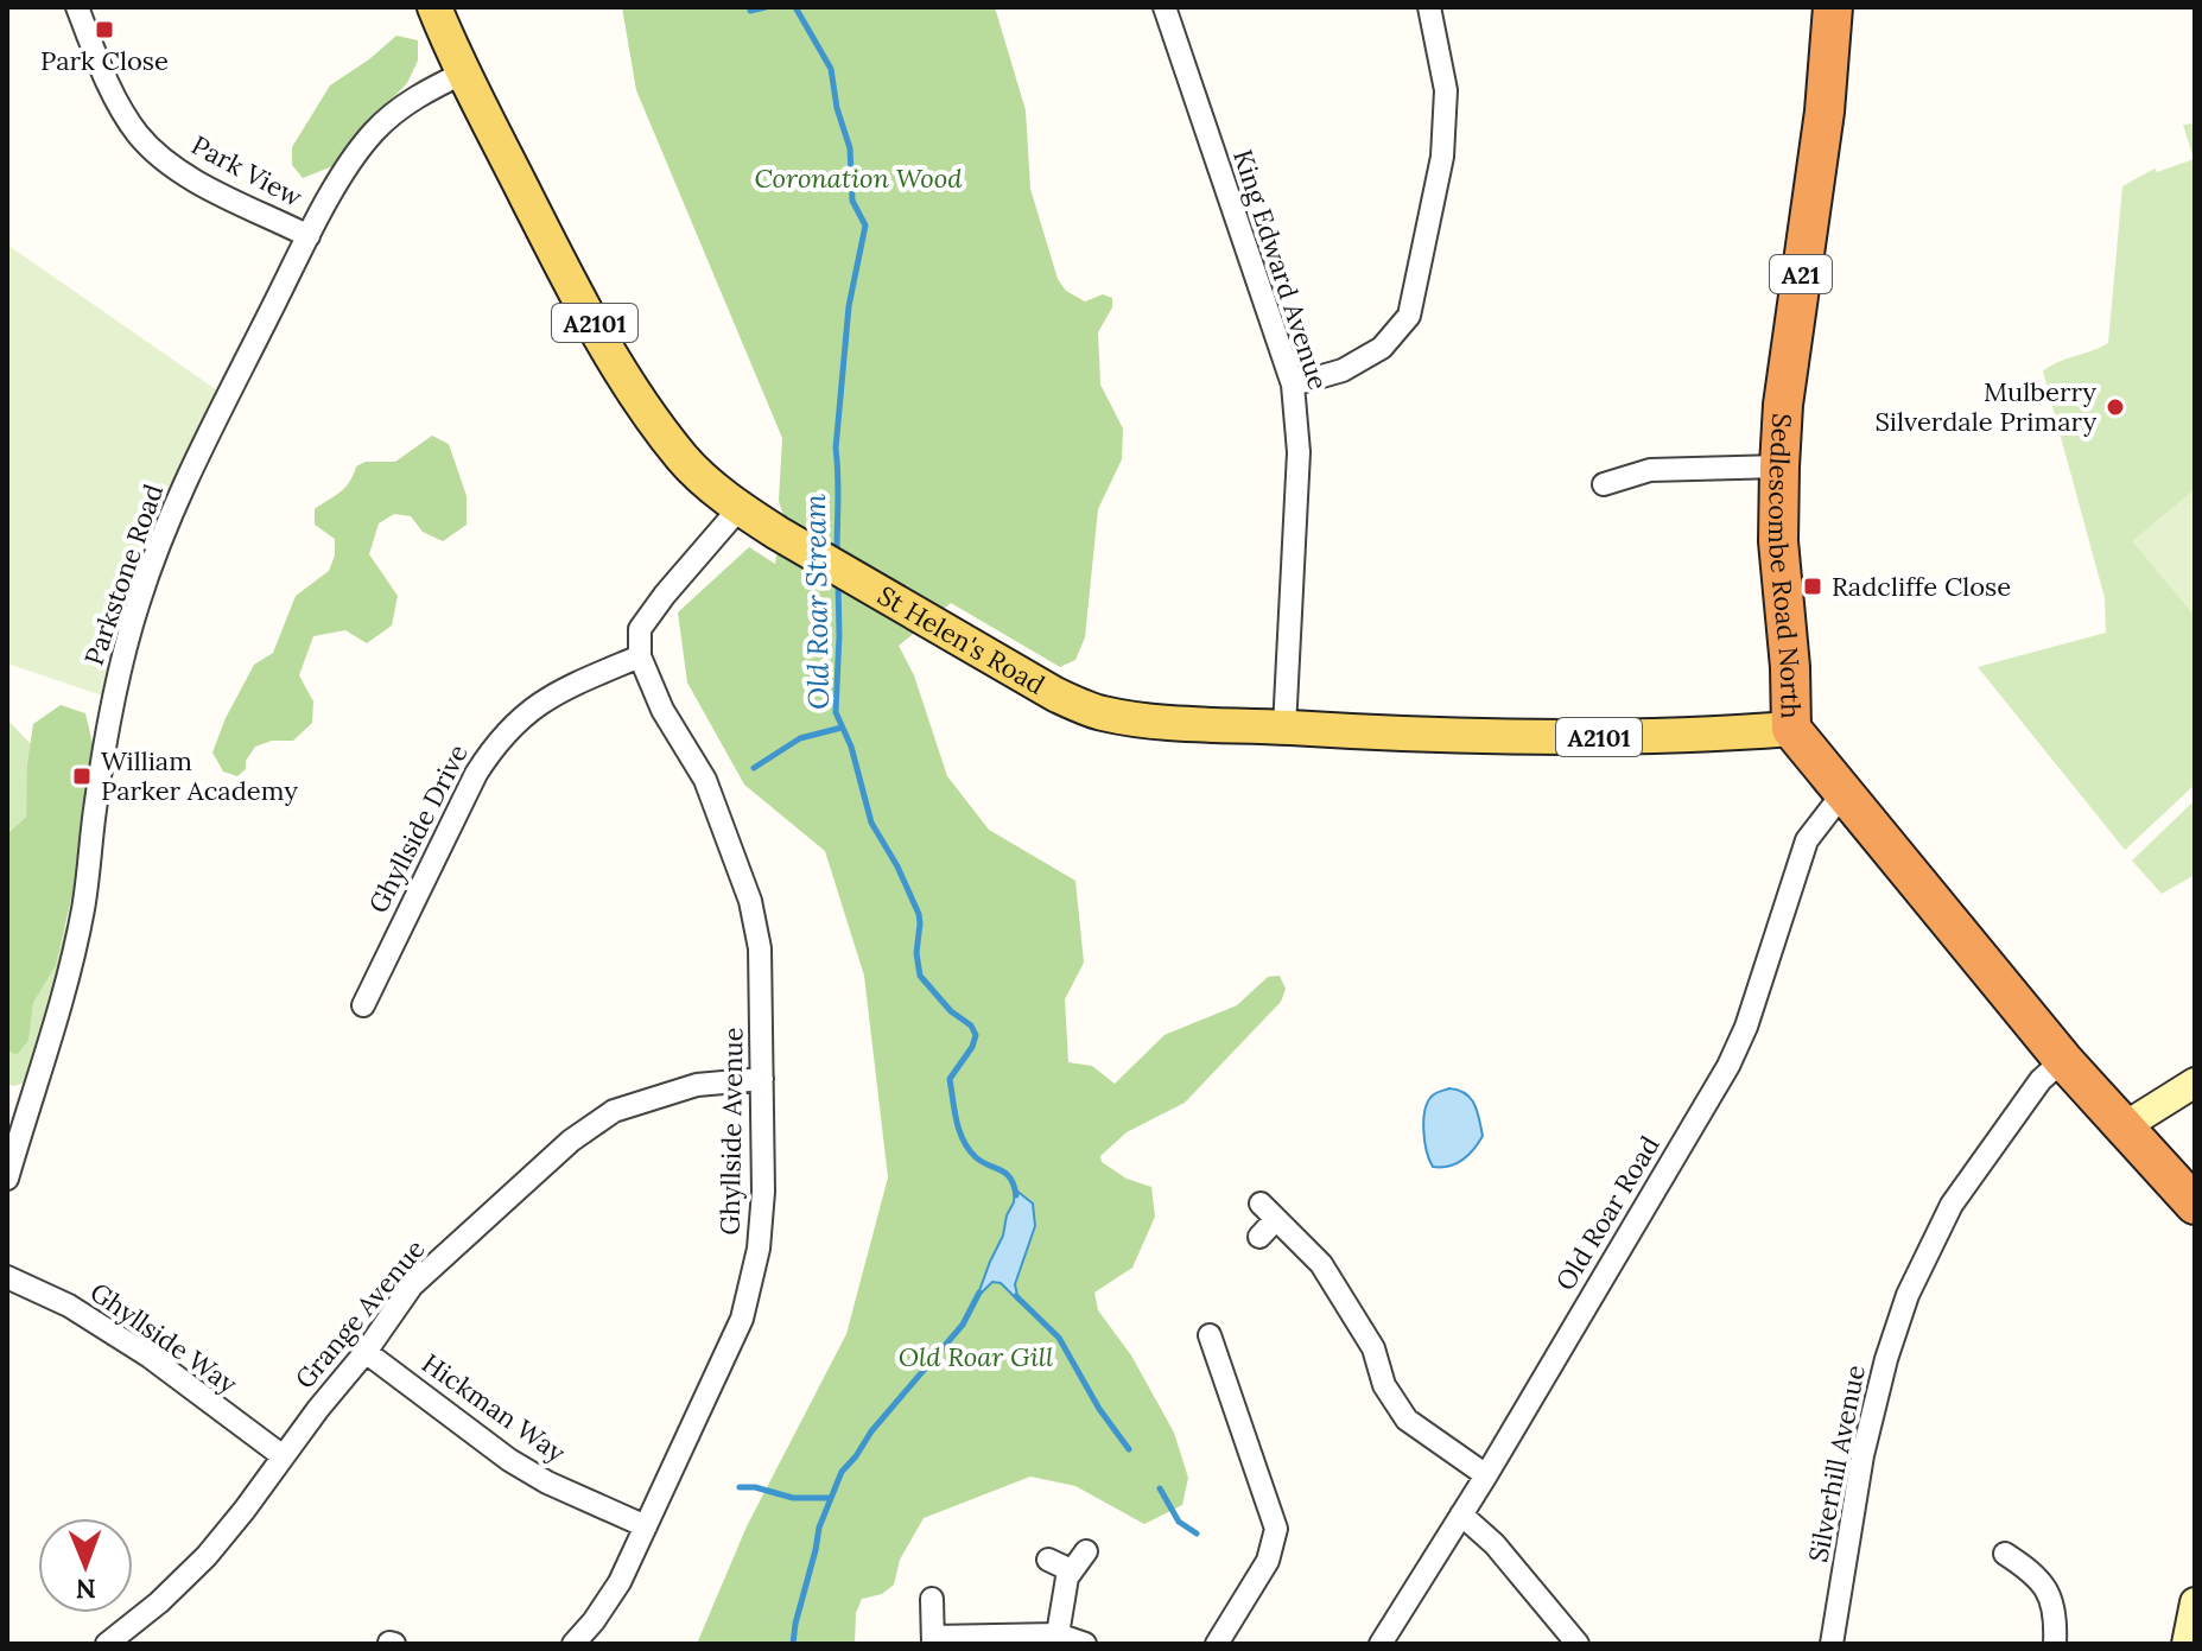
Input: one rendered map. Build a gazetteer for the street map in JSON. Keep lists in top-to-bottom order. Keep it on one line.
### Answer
{"streets":{"highway":["A21","Sedlescombe Road North"],"main road":["A2101","St Helen's Road"],"street":["Park View","King Edward Avenue","Parkstone Road","Ghyllside Drive","Ghyllside Avenue","Old Roar Road","Grange Avenue","Ghyllside Way","Hickman Way","Silverhill Avenue"]},"crossings":[["Park View","Parkstone Road"],["King Edward Avenue","St Helen's Road"],["Sedlescombe Road North","St Helen's Road"],["Sedlescombe Road North","Old Roar Road"],["Sedlescombe Road North","Silverhill Avenue"],["Parkstone Road","St Helen's Road"],["Ghyllside Drive","Ghyllside Avenue"],["Ghyllside Avenue","Grange Avenue"],["Ghyllside Avenue","Hickman Way"],["Grange Avenue","Ghyllside Way"],["Grange Avenue","Hickman Way"]],"water":["Old Roar Stream"],"parks":["Coronation Wood","Old Roar Gill"],"places":{"transit":["Park Close","Radcliffe Close","William Parker Academy"],"other":["Mulberry Silverdale Primary"]},"north":"bottom"}
